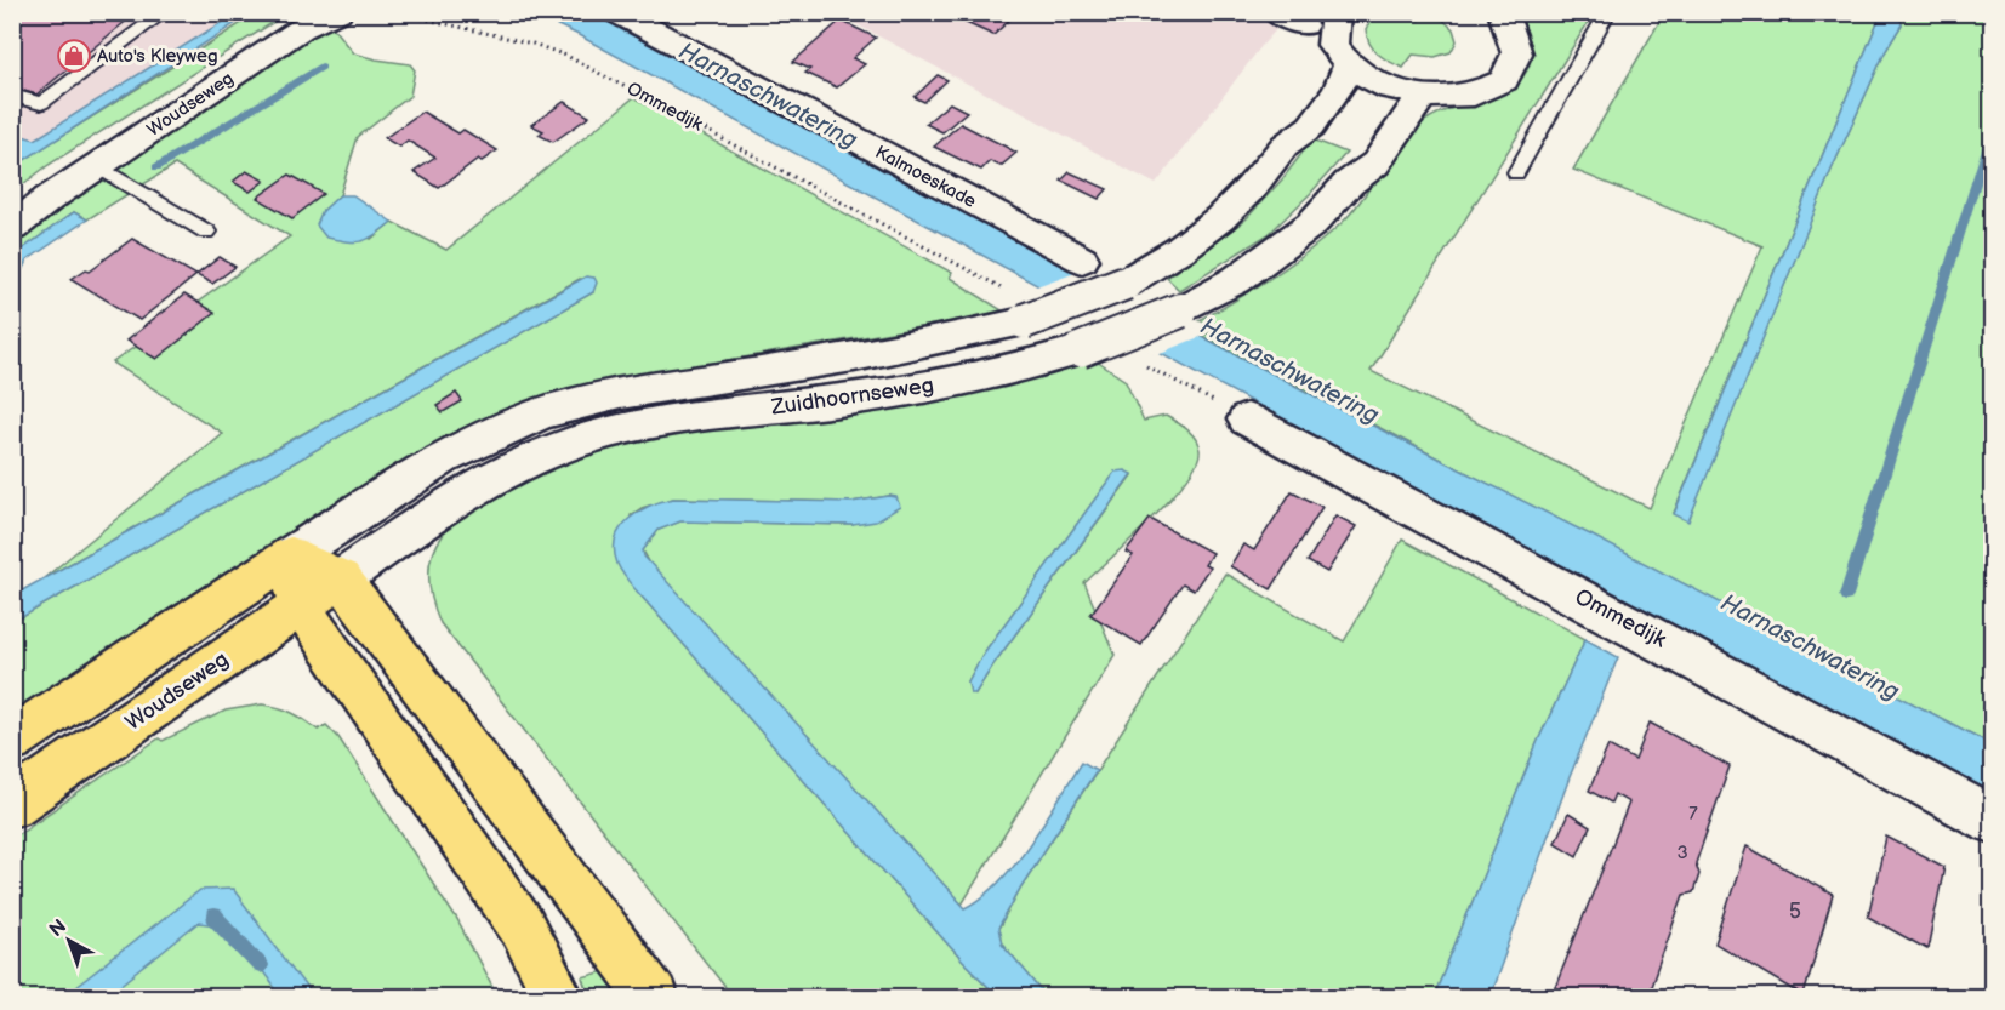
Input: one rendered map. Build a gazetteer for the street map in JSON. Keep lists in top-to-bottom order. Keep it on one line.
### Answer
{"streets":{"main road":["Woudseweg","Ommedijk","Kalmoeskade","Zuidhoornseweg"]},"crossings":[["Woudseweg","Zuidhoornseweg"]],"water":["Harnaschwatering"],"places":{"shop":["Auto's Kleyweg"]},"house_numbers":["7","3","5"],"north":"top left"}
